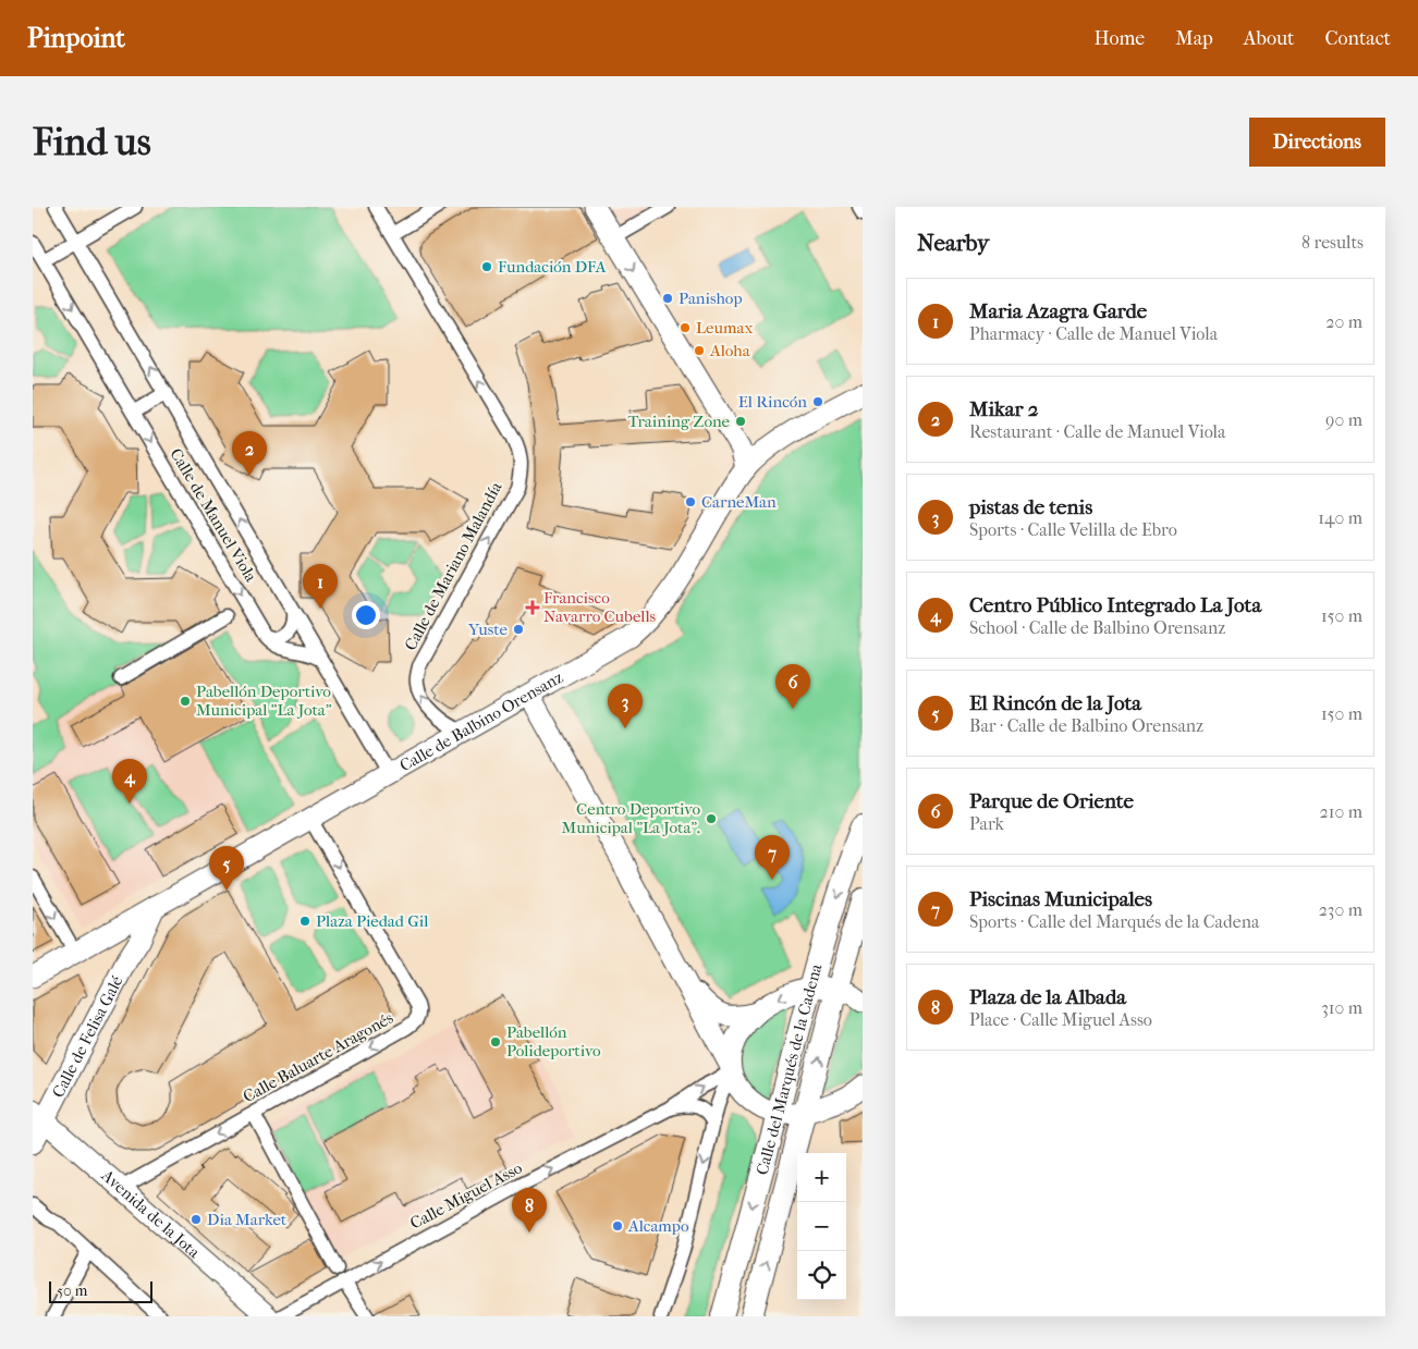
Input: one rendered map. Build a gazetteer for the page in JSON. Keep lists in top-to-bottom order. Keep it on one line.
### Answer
{"streets":{"main road":["Calle del Marqués de la Cadena"],"street":["Calle de Manuel Viola","Calle de Mariano Malandía","Calle de Balbino Orensanz","Calle de Felisa Galé","Calle Baluarte Aragonés","Calle Miguel Asso","Avenida de la Jota"]},"crossings":[["Calle de Manuel Viola","Calle de Balbino Orensanz"],["Calle de Mariano Malandía","Calle de Balbino Orensanz"],["Calle de Balbino Orensanz","Calle de Felisa Galé"],["Calle de Balbino Orensanz","Calle Baluarte Aragonés"],["Calle de Felisa Galé","Avenida de la Jota"],["Calle Baluarte Aragonés","Avenida de la Jota"]],"one_way":["Calle de Mariano Malandía","Calle Miguel Asso"],"places":{"other":["Fundación DFA","Panishop","Leumax","Aloha","El Rincón","Training Zone","CarneMan","Yuste","Pabellón Deportivo Municipal \"La Jota\"","Centro Deportivo Municipal \"La Jota\".","Plaza Piedad Gil","Pabellón Polideportivo","Dia Market","Alcampo"],"health":["Francisco Navarro Cubells"]},"scale_bar":"50 m","page":{"header":"Pinpoint","nav":["Home","Map","About","Contact"],"buttons":"Directions","title":"Find us","heading":["Nearby","8 results"],"list":[{"mark":"1","name":"Maria Azagra Garde","note":"Pharmacy · Calle de Manuel Viola","value":"20 m"},{"mark":"2","name":"Mikar 2","note":"Restaurant · Calle de Manuel Viola","value":"90 m"},{"mark":"3","name":"pistas de tenis","note":"Sports · Calle Velilla de Ebro","value":"140 m"},{"mark":"4","name":"Centro Público Integrado La Jota","note":"School · Calle de Balbino Orensanz","value":"150 m"},{"mark":"5","name":"El Rincón de la Jota","note":"Bar · Calle de Balbino Orensanz","value":"150 m"},{"mark":"6","name":"Parque de Oriente","note":"Park","value":"210 m"},{"mark":"7","name":"Piscinas Municipales","note":"Sports · Calle del Marqués de la Cadena","value":"230 m"},{"mark":"8","name":"Plaza de la Albada","note":"Place · Calle Miguel Asso","value":"310 m"}],"pins":["2","1","6","3","4","7","5","8"],"map_buttons":["+","−"],"scale":"50 m"}}
